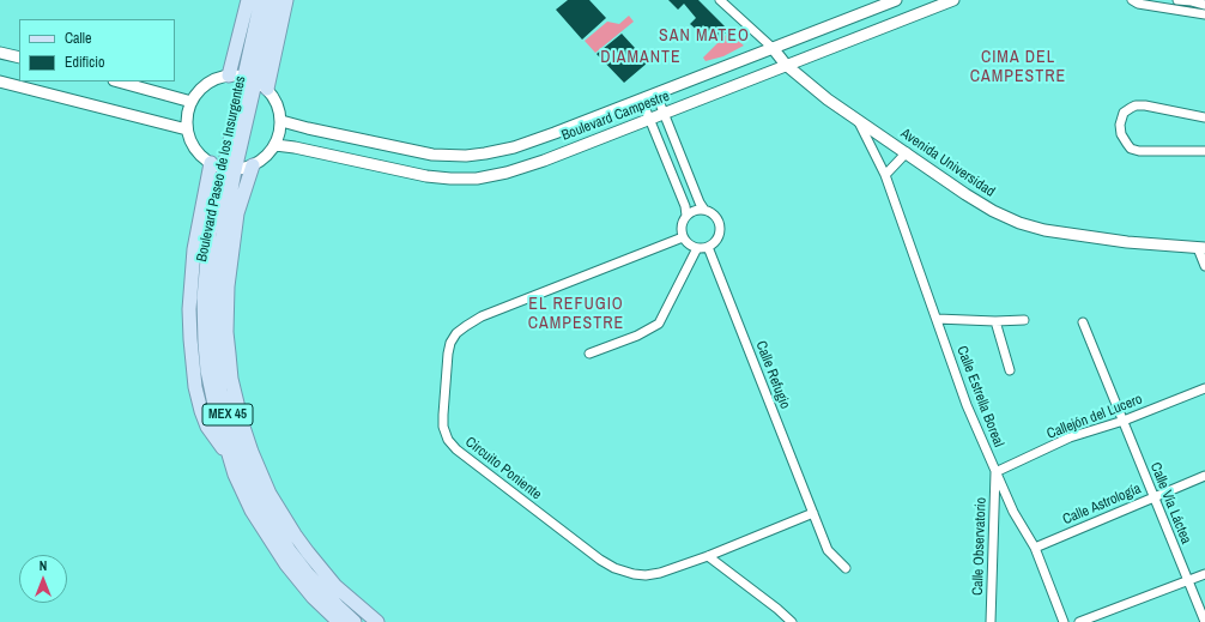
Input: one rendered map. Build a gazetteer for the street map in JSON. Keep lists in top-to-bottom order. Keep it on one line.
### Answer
{"streets":{"main road":["Boulevard Paseo de los Insurgentes","MEX 45"],"street":["Boulevard Campestre","Avenida Universidad","Calle Refugio","Calle Estrella Boreal","Callejón del Lucero","Circuito Poniente","Calle Vía Láctea","Calle Astrología","Calle Observatorio"]},"crossings":[["Boulevard Campestre","Avenida Universidad"],["Avenida Universidad","Calle Estrella Boreal"],["Calle Refugio","Circuito Poniente"],["Calle Estrella Boreal","Callejón del Lucero"],["Calle Estrella Boreal","Calle Astrología"],["Calle Estrella Boreal","Calle Observatorio"],["Callejón del Lucero","Calle Vía Láctea"],["Callejón del Lucero","Calle Observatorio"],["Calle Vía Láctea","Calle Astrología"]],"districts":["SAN MATEO","DIAMANTE","CIMA DEL CAMPESTRE","EL REFUGIO CAMPESTRE"],"legend":["Calle","Edificio"],"north":"top"}
